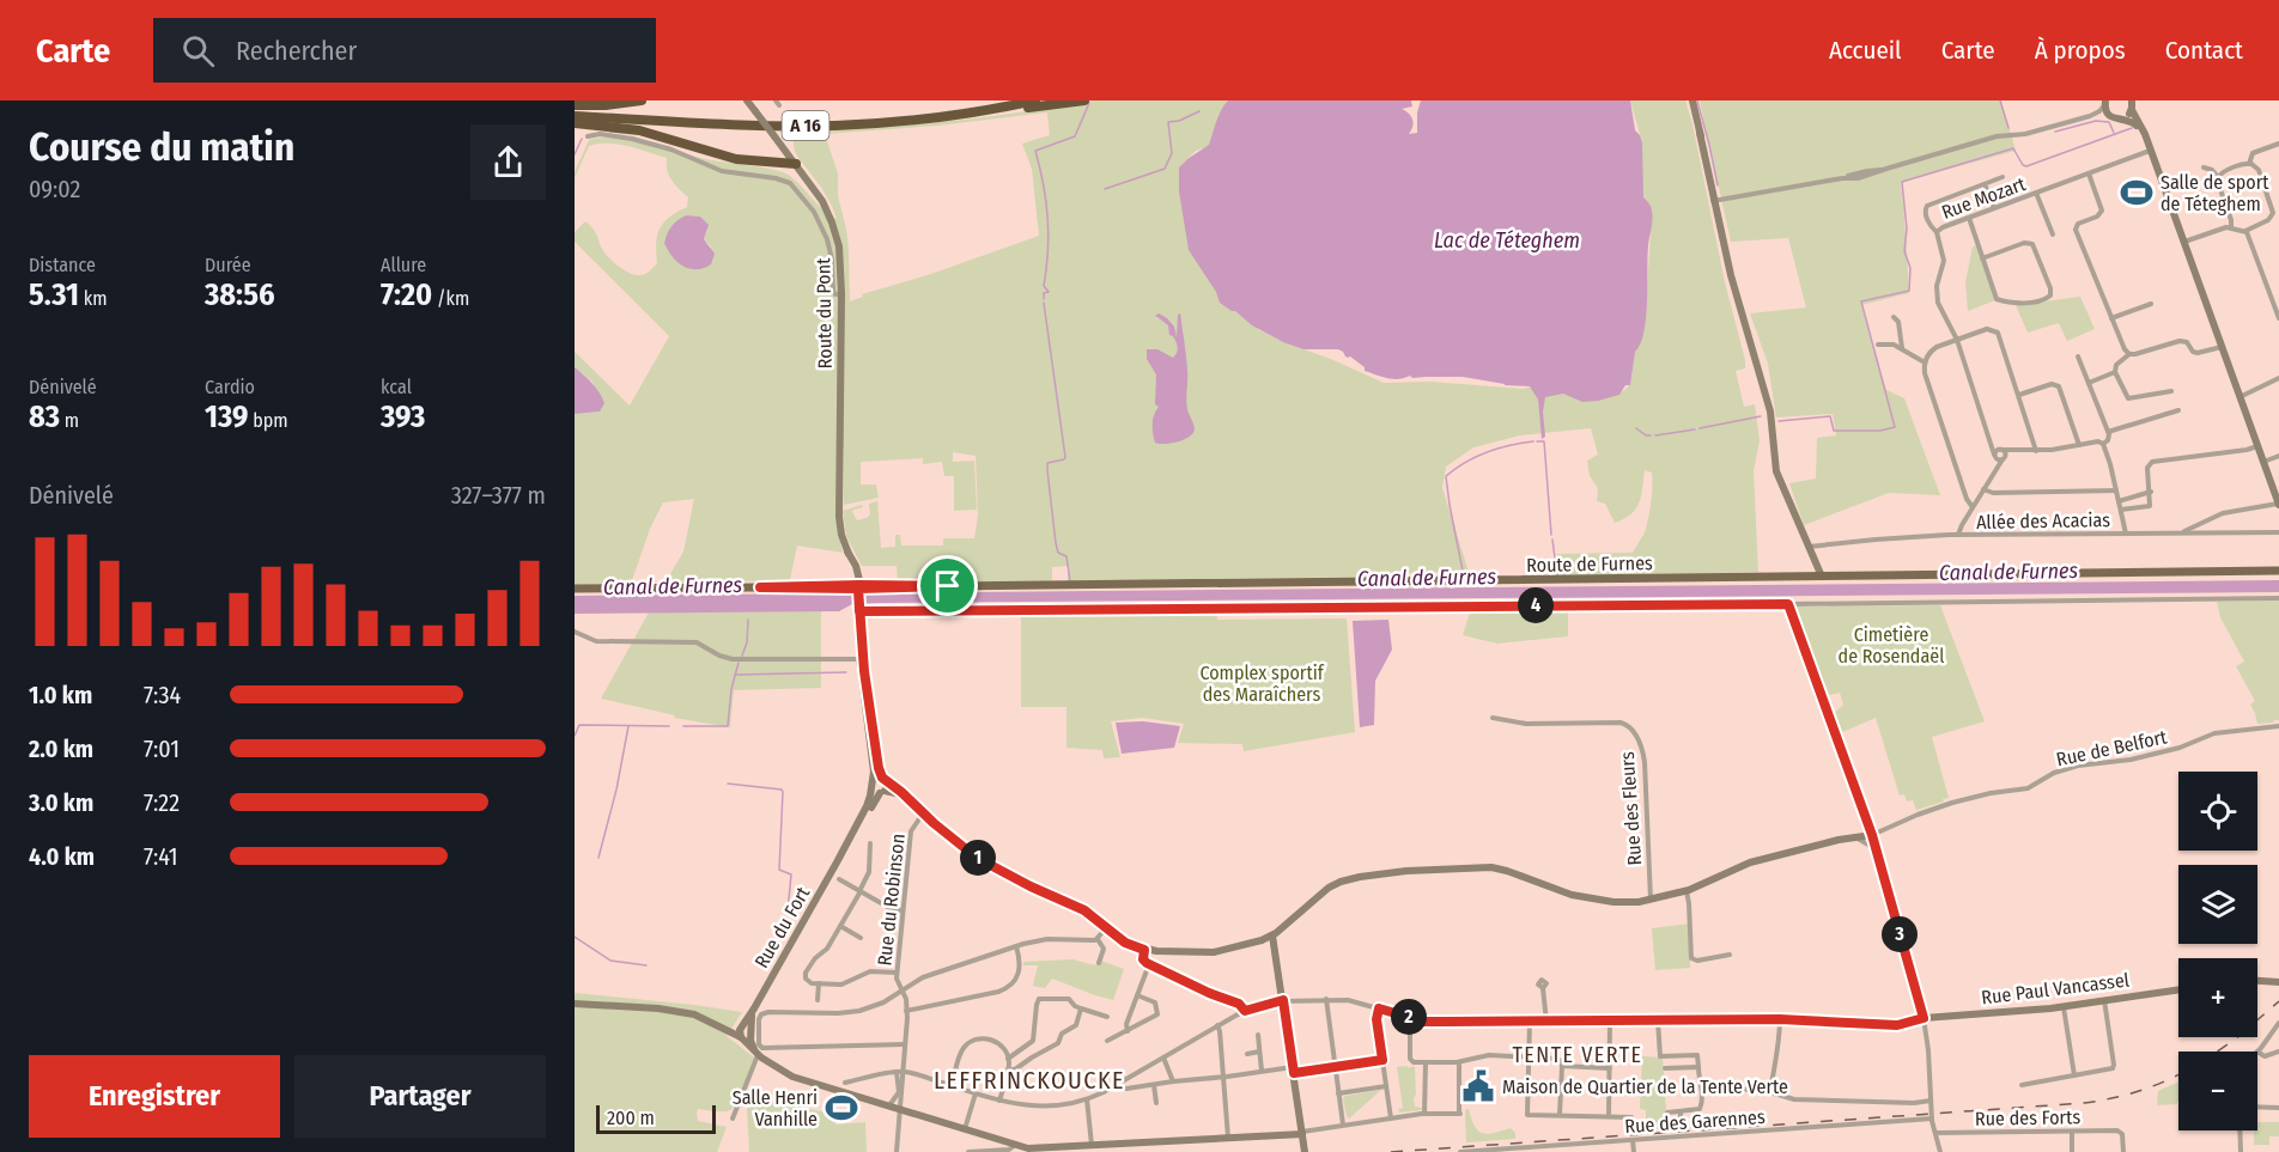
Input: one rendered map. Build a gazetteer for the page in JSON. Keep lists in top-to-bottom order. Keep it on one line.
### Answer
{"streets":{"highway":["A 16"],"main road":["Route du Pont","Route de Furnes","Rue du Fort","Rue Paul Vancassel"],"street":["Rue Mozart","Allée des Acacias","Rue de Belfort","Rue des Fleurs","Rue du Robinson","Rue des Forts","Rue des Garennes"]},"crossings":[["Route du Pont","Route de Furnes"]],"districts":["TENTE VERTE","LEFFRINCKOUCKE"],"water":["Lac de Téteghem","Canal de Furnes"],"parks":["Cimetière de Rosendaël","Complex sportif des Maraîchers"],"places":{"sports":["Salle de sport de Téteghem","Salle Henri Vanhille"],"public building":["Maison de Quartier de la Tente Verte"]},"scale_bar":"200 m","page":{"header":"Carte","search":"Rechercher","nav":["Accueil","Carte","À propos","Contact"],"heading":["Course du matin","09:02"],"stats":[["Distance","5.31 km"],["Durée","38:56"],["Allure","7:20 /km"],["Dénivelé","83 m"],["Cardio","139 bpm"],["kcal","393"]],"chart":["Dénivelé","327–377 m"],"pins":["4","1","3","2"],"list":[{"name":"1.0 km","note":"7:34"},{"name":"2.0 km","note":"7:01"},{"name":"3.0 km","note":"7:22"},{"name":"4.0 km","note":"7:41"}],"map_buttons":["+","−"],"buttons":["Enregistrer","Partager"],"scale":"200 m"}}
